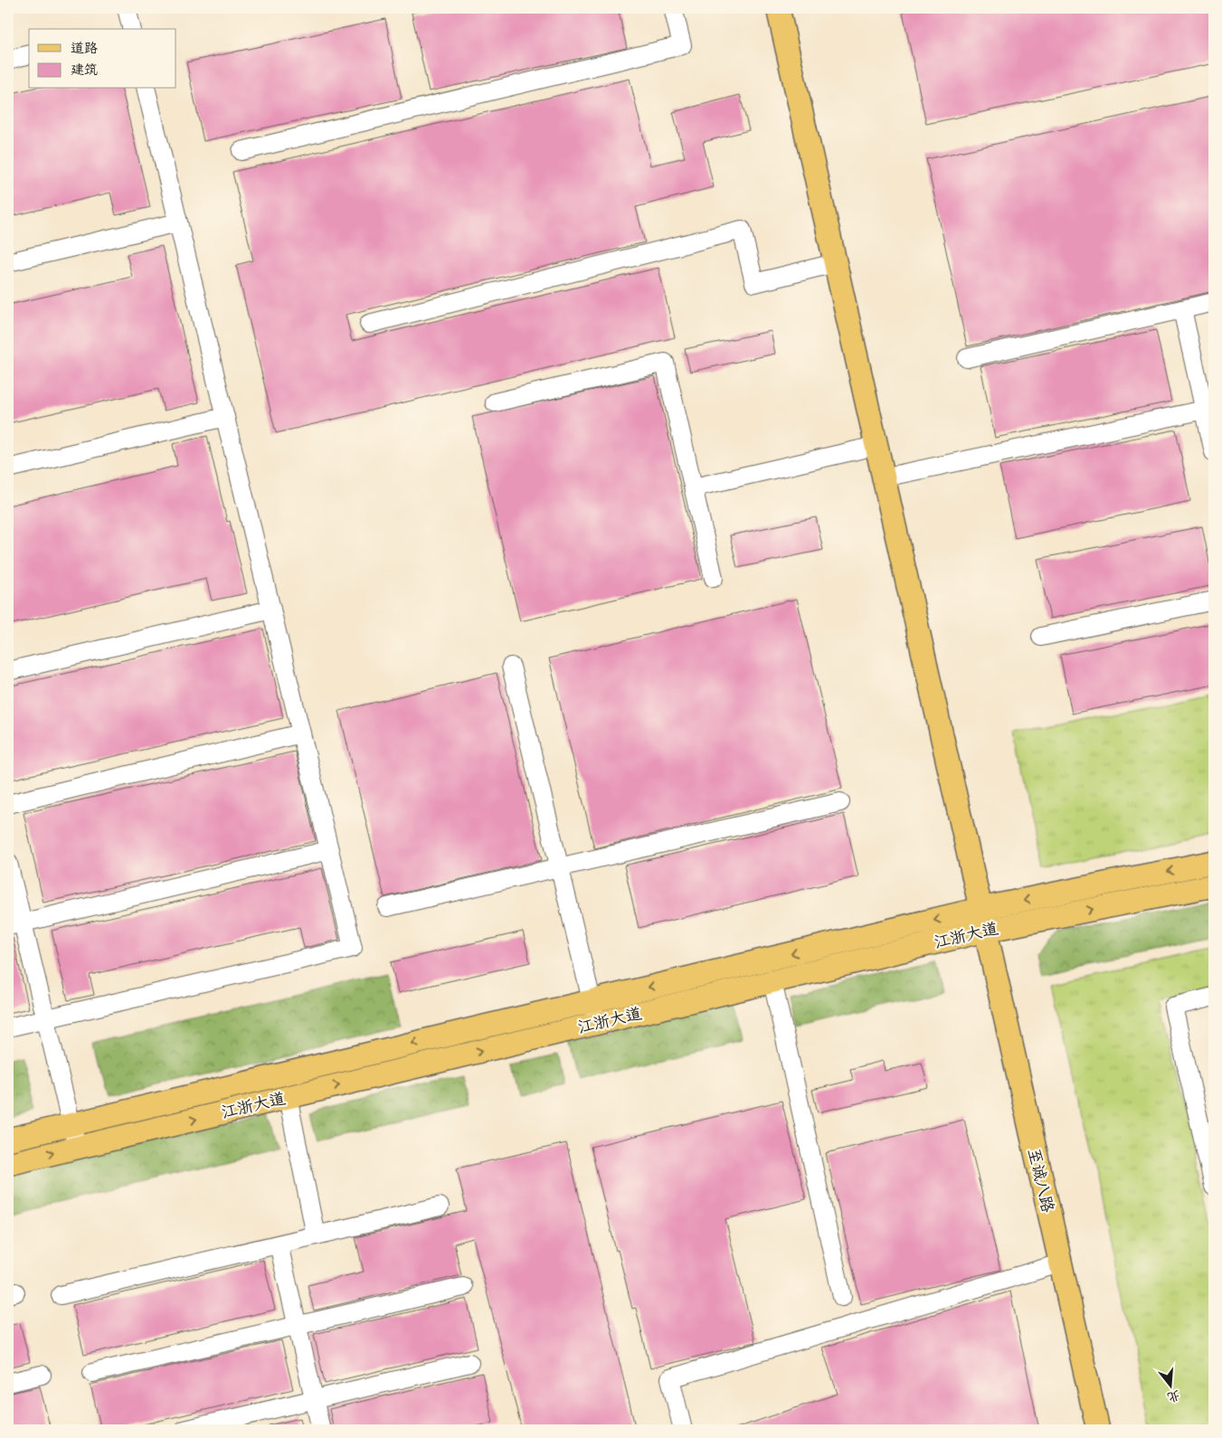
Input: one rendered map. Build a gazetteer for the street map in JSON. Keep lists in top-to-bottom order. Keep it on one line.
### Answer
{"streets":{"main road":["江浙大道","至诚八路"]},"crossings":[["江浙大道","至诚八路"]],"legend":["道路","建筑"],"north":"bottom"}
